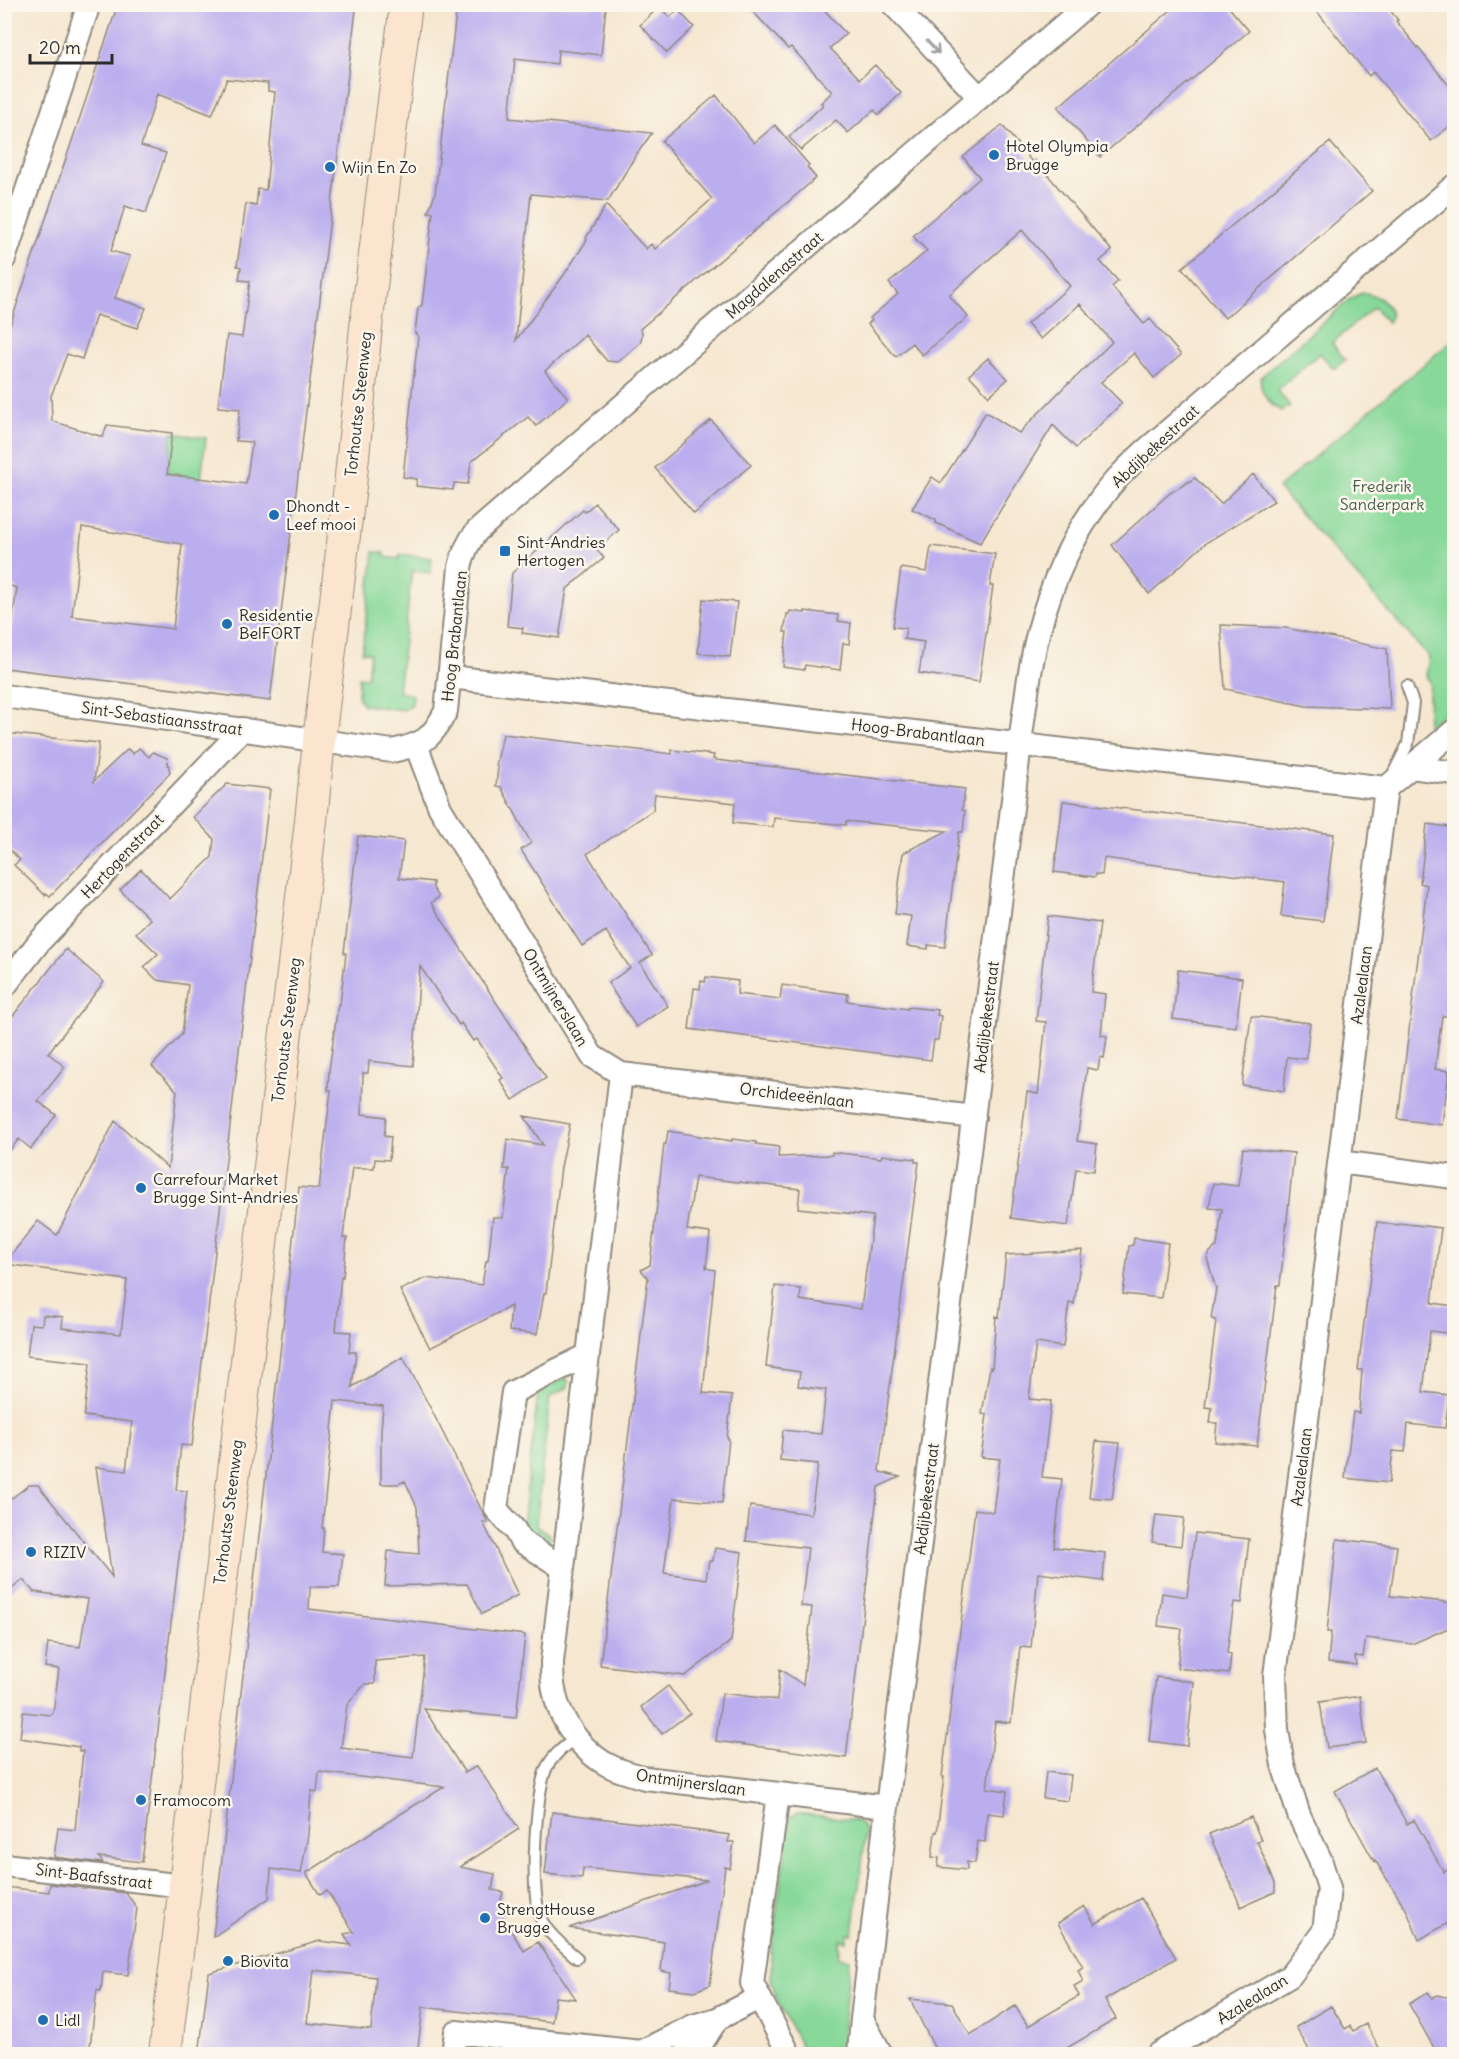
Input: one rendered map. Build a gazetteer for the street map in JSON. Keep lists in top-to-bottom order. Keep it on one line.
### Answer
{"streets":{"main road":["Torhoutse Steenweg"],"street":["Magdalenastraat","Abdijbekestraat","Hoog Brabantlaan","Sint-Sebastiaansstraat","Hoog-Brabantlaan","Hertogenstraat","Azalealaan","Ontmijnerslaan","Orchideeënlaan","Sint-Baafsstraat"]},"crossings":[["Magdalenastraat","Hoog Brabantlaan"],["Torhoutse Steenweg","Sint-Sebastiaansstraat"],["Torhoutse Steenweg","Sint-Baafsstraat"],["Abdijbekestraat","Hoog-Brabantlaan"],["Abdijbekestraat","Ontmijnerslaan"],["Abdijbekestraat","Orchideeënlaan"],["Hoog Brabantlaan","Hoog-Brabantlaan"],["Hoog Brabantlaan","Ontmijnerslaan"],["Sint-Sebastiaansstraat","Hertogenstraat"],["Hoog-Brabantlaan","Azalealaan"],["Ontmijnerslaan","Orchideeënlaan"]],"parks":["Frederik Sanderpark"],"places":{"other":["Hotel Olympia Brugge","Wijn En Zo","Dhondt - Leef mooi","Residentie BelFORT","Carrefour Market Brugge Sint-Andries","RIZIV","Framocom","StrengtHouse Brugge","Biovita","Lidl"],"transit":["Sint-Andries Hertogen"]},"scale_bar":"20 m"}
